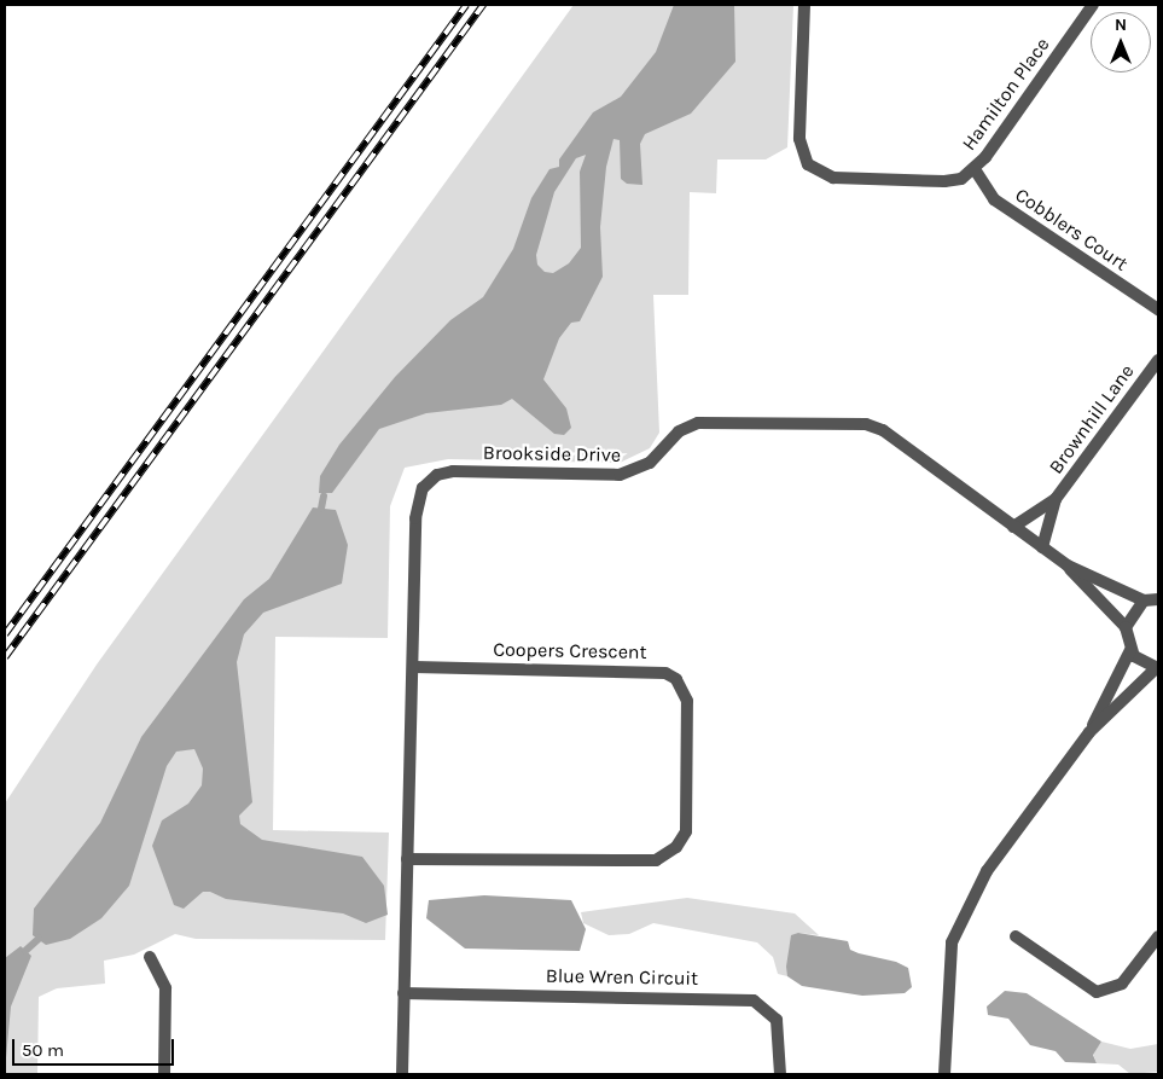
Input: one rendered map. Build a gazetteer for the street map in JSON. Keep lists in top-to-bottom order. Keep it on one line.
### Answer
{"streets":{"street":["Hamilton Place","Cobblers Court","Brownhill Lane","Brookside Drive","Coopers Crescent","Blue Wren Circuit"]},"crossings":[["Hamilton Place","Cobblers Court"],["Brownhill Lane","Brookside Drive"],["Brookside Drive","Coopers Crescent"],["Brookside Drive","Blue Wren Circuit"]],"scale_bar":"50 m","north":"top"}
